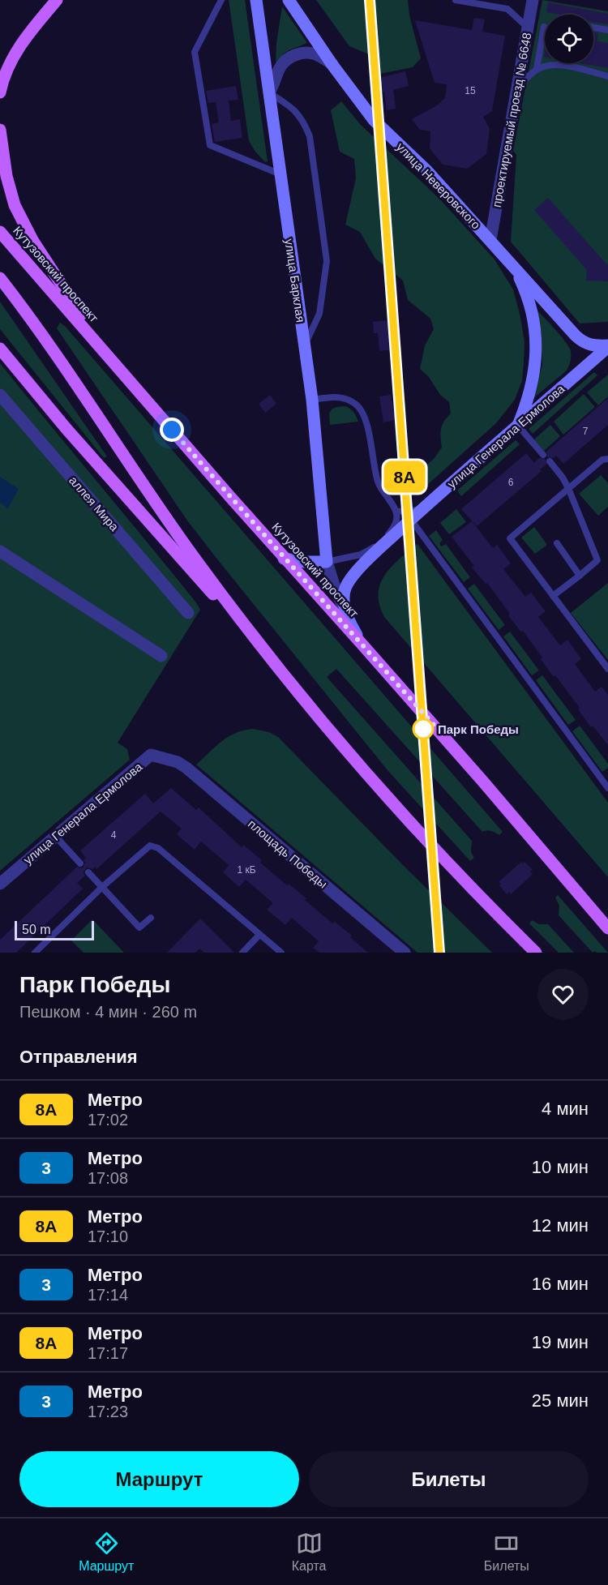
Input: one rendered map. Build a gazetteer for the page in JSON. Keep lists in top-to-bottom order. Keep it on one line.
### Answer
{"streets":{"main road":["Кутузовский проспект"],"street":["проектируемый проезд № 6648","улица Неверовского","улица Барклая","улица Генерала Ермолова","аллея Мира","площадь Победы"]},"crossings":[["проектируемый проезд № 6648","улица Неверовского"],["улица Неверовского","улица Генерала Ермолова"],["Кутузовский проспект","улица Генерала Ермолова"],["улица Генерала Ермолова","площадь Победы"]],"places":["Парк Победы"],"lines":["metro line 8А"],"house_numbers":["15","7","6","4","1 кБ"],"scale_bar":"50 m","page":{"on_map":"8А","scale":"50 m","heading":[["Парк Победы","Пешком · 4 мин · 260 m"],"Отправления"],"list":[{"mark":"8А","name":"Метро","note":"17:02","value":"4 мин"},{"mark":"3","name":"Метро","note":"17:08","value":"10 мин"},{"mark":"8А","name":"Метро","note":"17:10","value":"12 мин"},{"mark":"3","name":"Метро","note":"17:14","value":"16 мин"},{"mark":"8А","name":"Метро","note":"17:17","value":"19 мин"},{"mark":"3","name":"Метро","note":"17:23","value":"25 мин"}],"buttons":["Маршрут","Билеты"],"tabs":["Маршрут","Карта","Билеты"]}}
